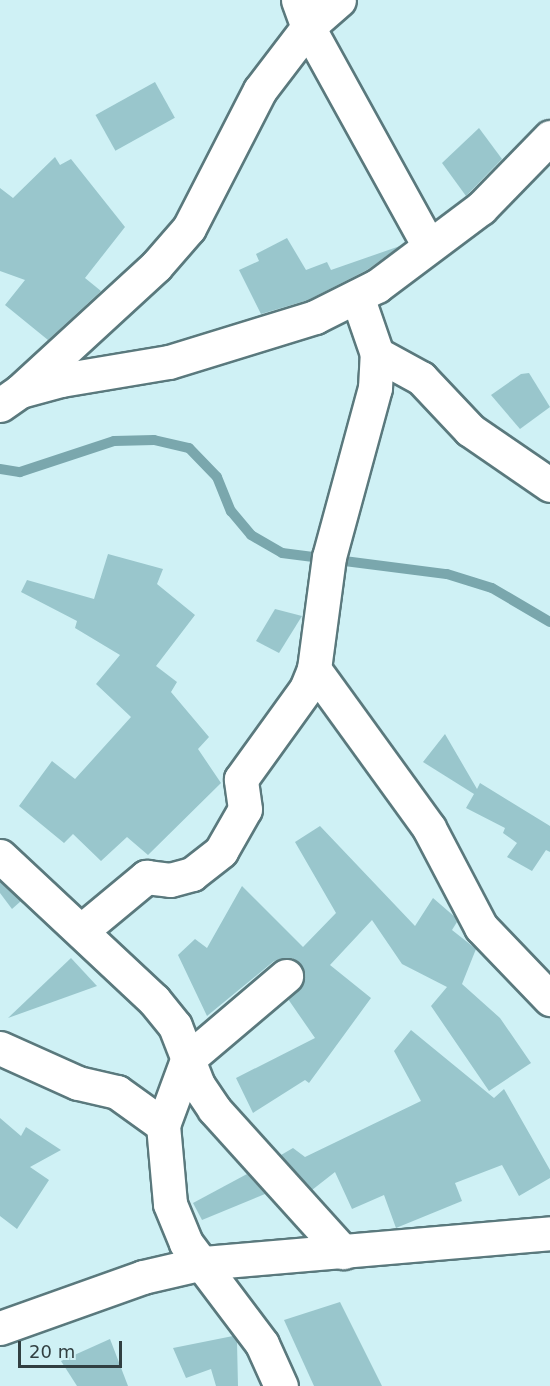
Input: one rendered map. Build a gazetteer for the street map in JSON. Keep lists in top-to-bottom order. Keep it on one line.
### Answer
{"scale_bar":"20 m"}
